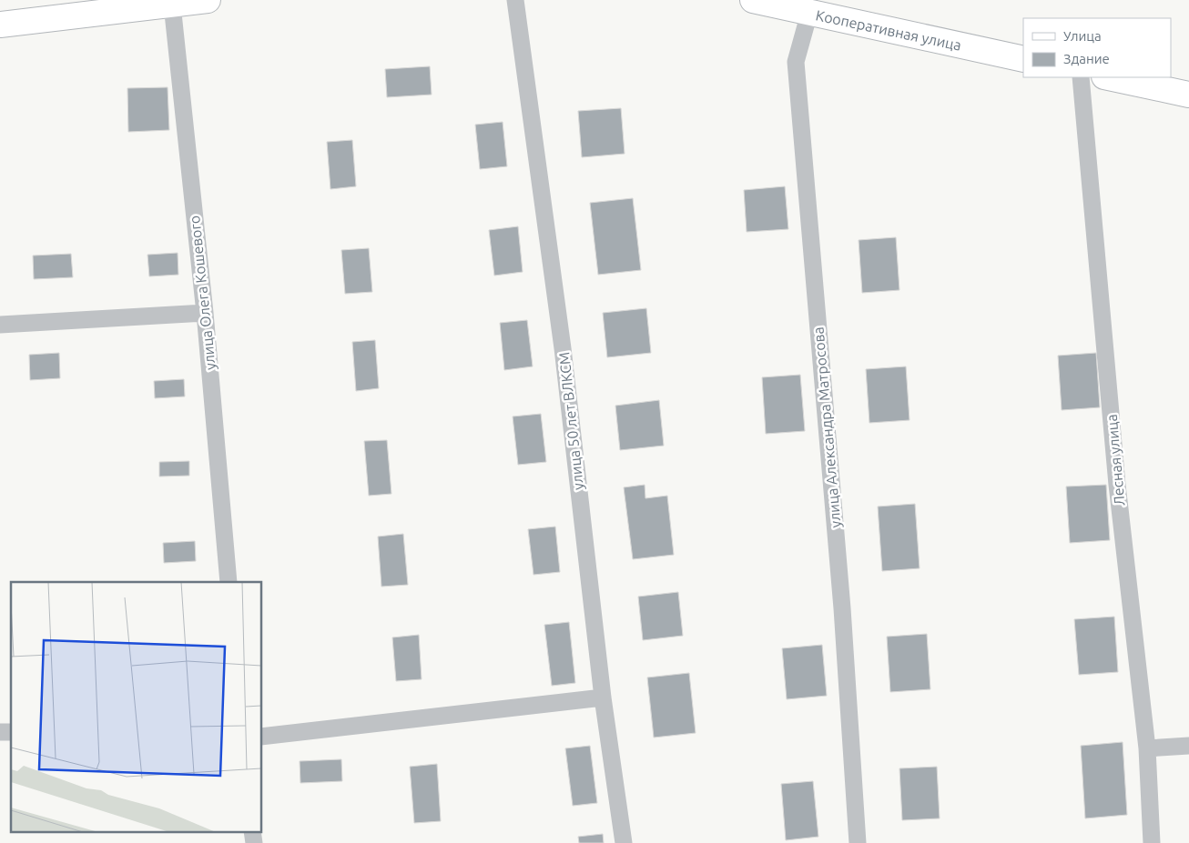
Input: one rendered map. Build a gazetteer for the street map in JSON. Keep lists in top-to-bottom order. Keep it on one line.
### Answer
{"streets":{"main road":["Кооперативная улица"],"street":["улица Олега Кошевого","улица 50 лет ВЛКСМ","улица Александра Матросова","Лесная улица"]},"crossings":[["Кооперативная улица","улица Александра Матросова"]],"legend":["Улица","Здание"]}
